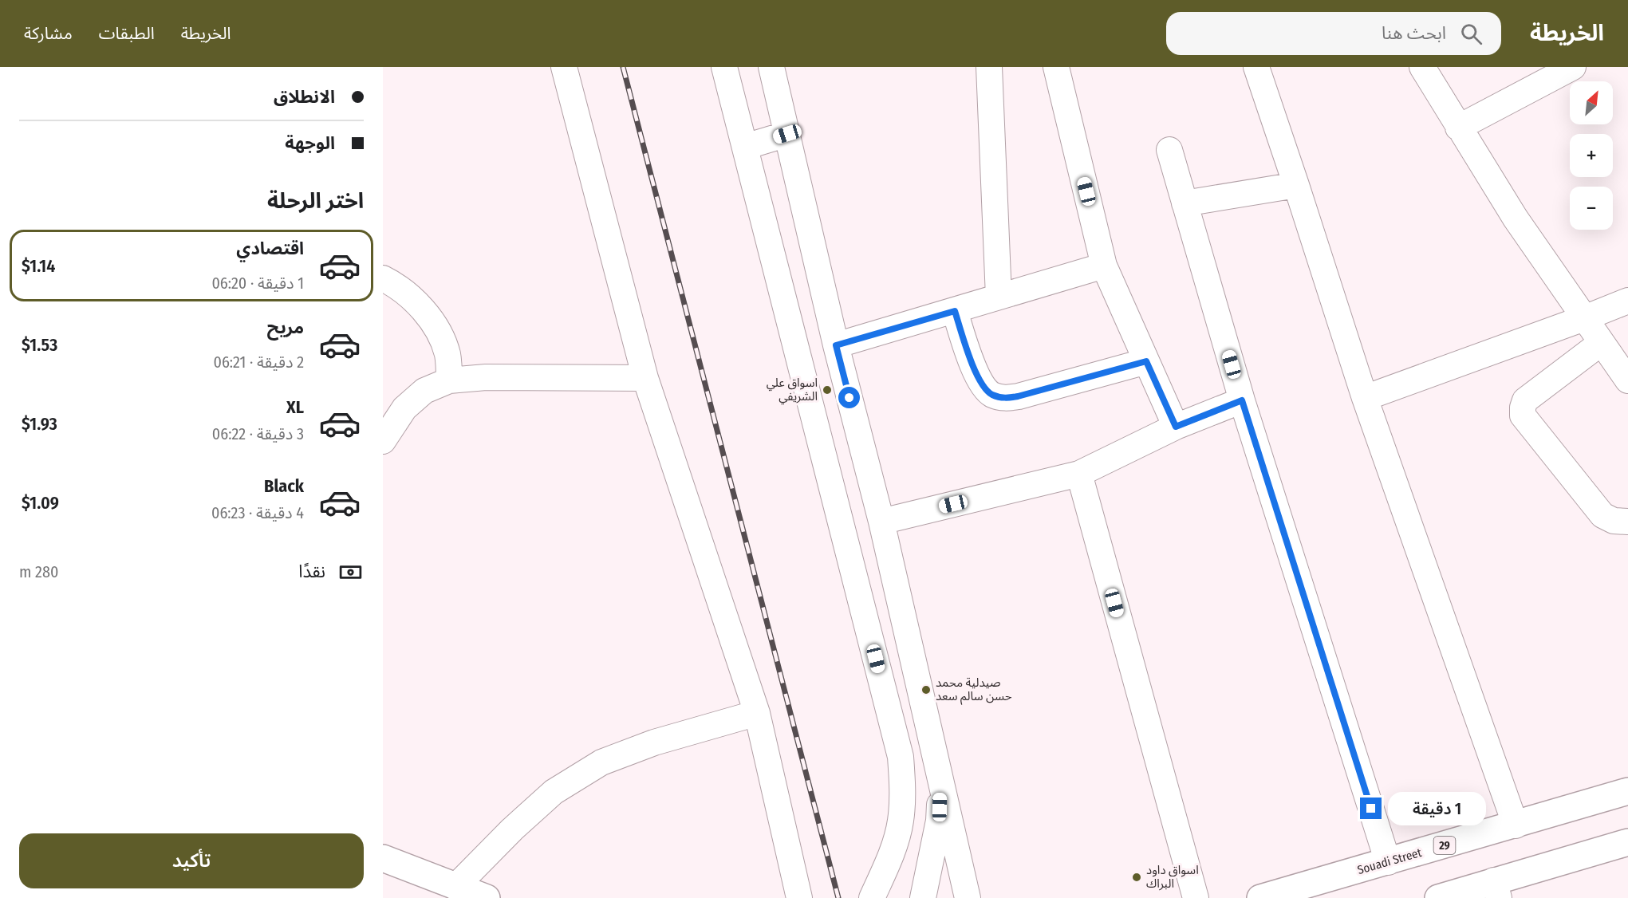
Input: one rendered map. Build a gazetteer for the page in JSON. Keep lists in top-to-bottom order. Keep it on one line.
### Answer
{"streets":{"main road":["29","Souadi Street"]},"places":["اسواق علي الشريفي","صيدلية محمد حسن سالم سعد","اسواق داود البراك"],"north":"top right","page":{"header":"الخريطة","search":"ابحث هنا","nav":["الخريطة","الطبقات","مشاركة"],"banner":["الانطلاق","الوجهة"],"map_buttons":["+","−"],"heading":"اختر الرحلة","list":[{"name":"اقتصادي","note":"1 دقيقة · 06:20","value":"$1.14"},{"name":"مريح","note":"2 دقيقة · 06:21","value":"$1.53"},{"name":"XL","note":"3 دقيقة · 06:22","value":"$1.93"},{"name":"Black","note":"4 دقيقة · 06:23","value":"$1.09"}],"pay":["نقدًا","280 m"],"bubble":"1 دقيقة","buttons":"تأكيد"}}
